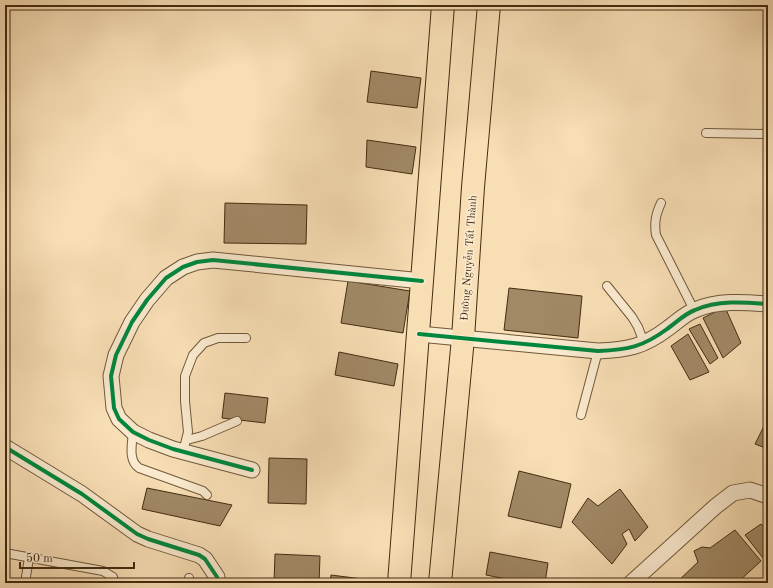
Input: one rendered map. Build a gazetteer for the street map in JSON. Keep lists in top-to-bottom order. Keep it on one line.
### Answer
{"streets":{"main road":["Đường Nguyễn Tất Thành"]},"scale_bar":"50 m"}
